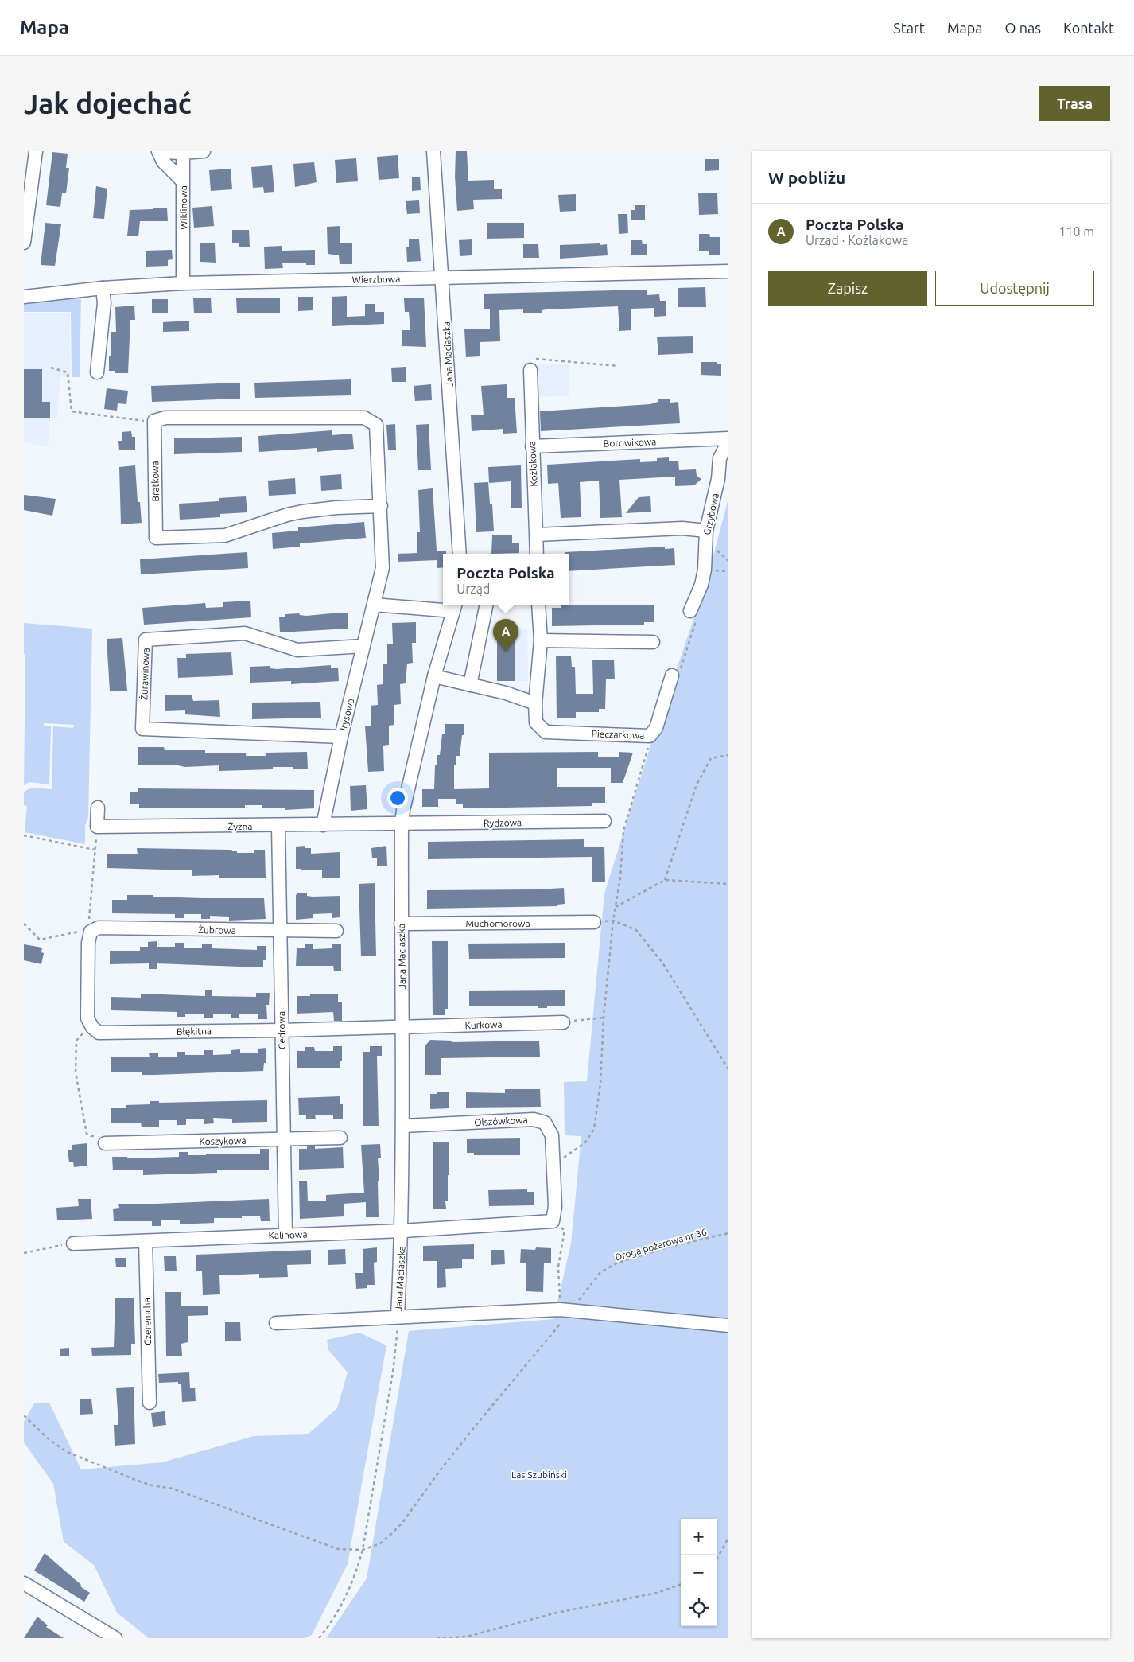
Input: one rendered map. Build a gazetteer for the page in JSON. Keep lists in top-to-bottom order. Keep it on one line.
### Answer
{"streets":{"street":["Wiklinowa","Wierzbowa","Jana Maciaszka","Borowikowa","Koźlakowa","Bratkowa","Grzybowa","Żurawinowa","Irysowa","Pieczarkowa","Rydzowa","Żyzna","Muchomorowa","Żubrowa","Kurkowa","Cedrowa","Błękitna","Olszówkowa","Koszykowa","Kalinowa","Czeremcha"],"path":["Droga pożarowa nr 36"]},"crossings":[["Wiklinowa","Wierzbowa"],["Wierzbowa","Jana Maciaszka"],["Jana Maciaszka","Rydzowa"],["Jana Maciaszka","Żyzna"],["Jana Maciaszka","Muchomorowa"],["Jana Maciaszka","Kurkowa"],["Jana Maciaszka","Błękitna"],["Jana Maciaszka","Olszówkowa"],["Jana Maciaszka","Kalinowa"],["Borowikowa","Koźlakowa"],["Borowikowa","Grzybowa"],["Bratkowa","Irysowa"],["Żurawinowa","Irysowa"],["Irysowa","Żyzna"],["Rydzowa","Żyzna"],["Żyzna","Cedrowa"],["Żubrowa","Cedrowa"],["Kurkowa","Błękitna"],["Cedrowa","Błękitna"],["Cedrowa","Koszykowa"],["Cedrowa","Kalinowa"],["Olszówkowa","Kalinowa"],["Kalinowa","Czeremcha"]],"parks":["Las Szubiński"],"page":{"header":"Mapa","nav":["Start","Mapa","O nas","Kontakt"],"buttons":["Trasa",["Zapisz","Udostępnij"]],"title":"Jak dojechać","heading":"W pobliżu","list":[{"mark":"A","name":"Poczta Polska","note":"Urząd · Koźlakowa","value":"110 m"}],"popup":["Poczta Polska","Urząd"],"pins":"A","map_buttons":["+","−"]}}
